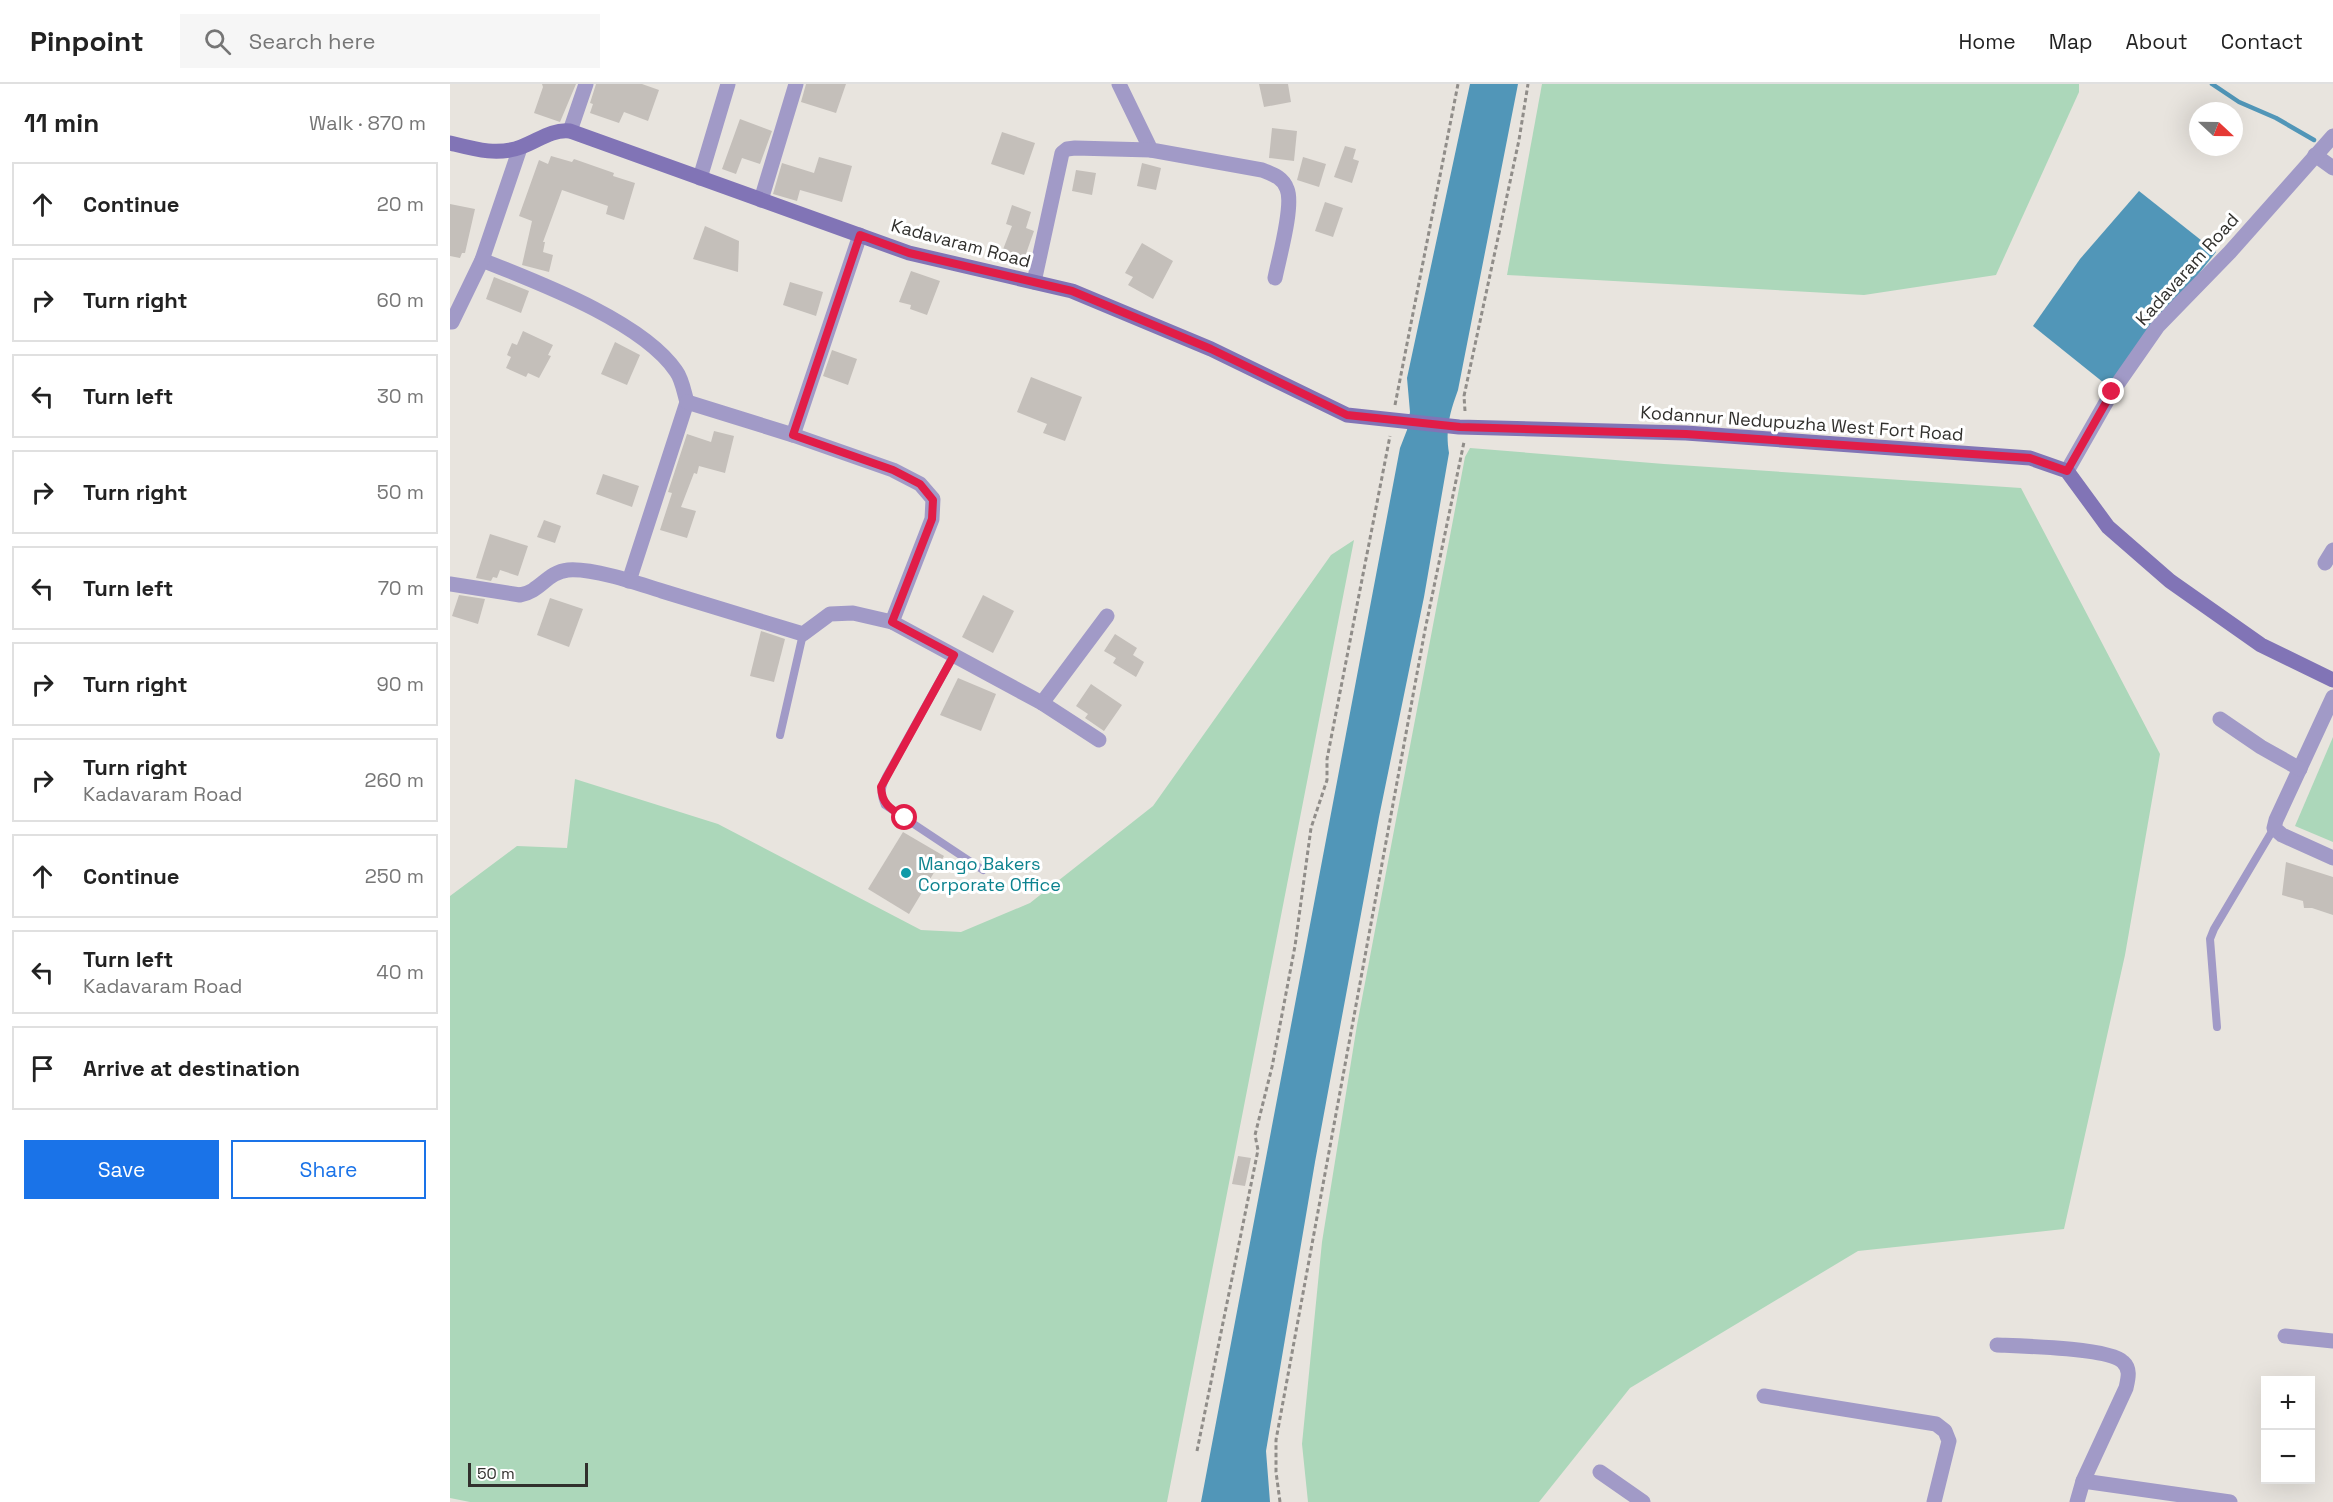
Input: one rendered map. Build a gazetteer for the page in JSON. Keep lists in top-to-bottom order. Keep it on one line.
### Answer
{"streets":{"main road":["Kadavaram Road","Kodannur Nedupuzha West Fort Road"]},"crossings":[["Kadavaram Road","Kodannur Nedupuzha West Fort Road"]],"places":["Mango Bakers Corporate Office"],"scale_bar":"50 m","north":"right","page":{"header":"Pinpoint","search":"Search here","nav":["Home","Map","About","Contact"],"heading":["11 min","Walk · 870 m"],"list":[["Continue","20 m"],["Turn right","60 m"],["Turn left","30 m"],["Turn right","50 m"],["Turn left","70 m"],["Turn right","90 m"],["Turn right","Kadavaram Road","260 m"],["Continue","250 m"],["Turn left","Kadavaram Road","40 m"],"Arrive at destination"],"buttons":["Save","Share"],"map_buttons":["+","−"],"scale":"50 m"}}
